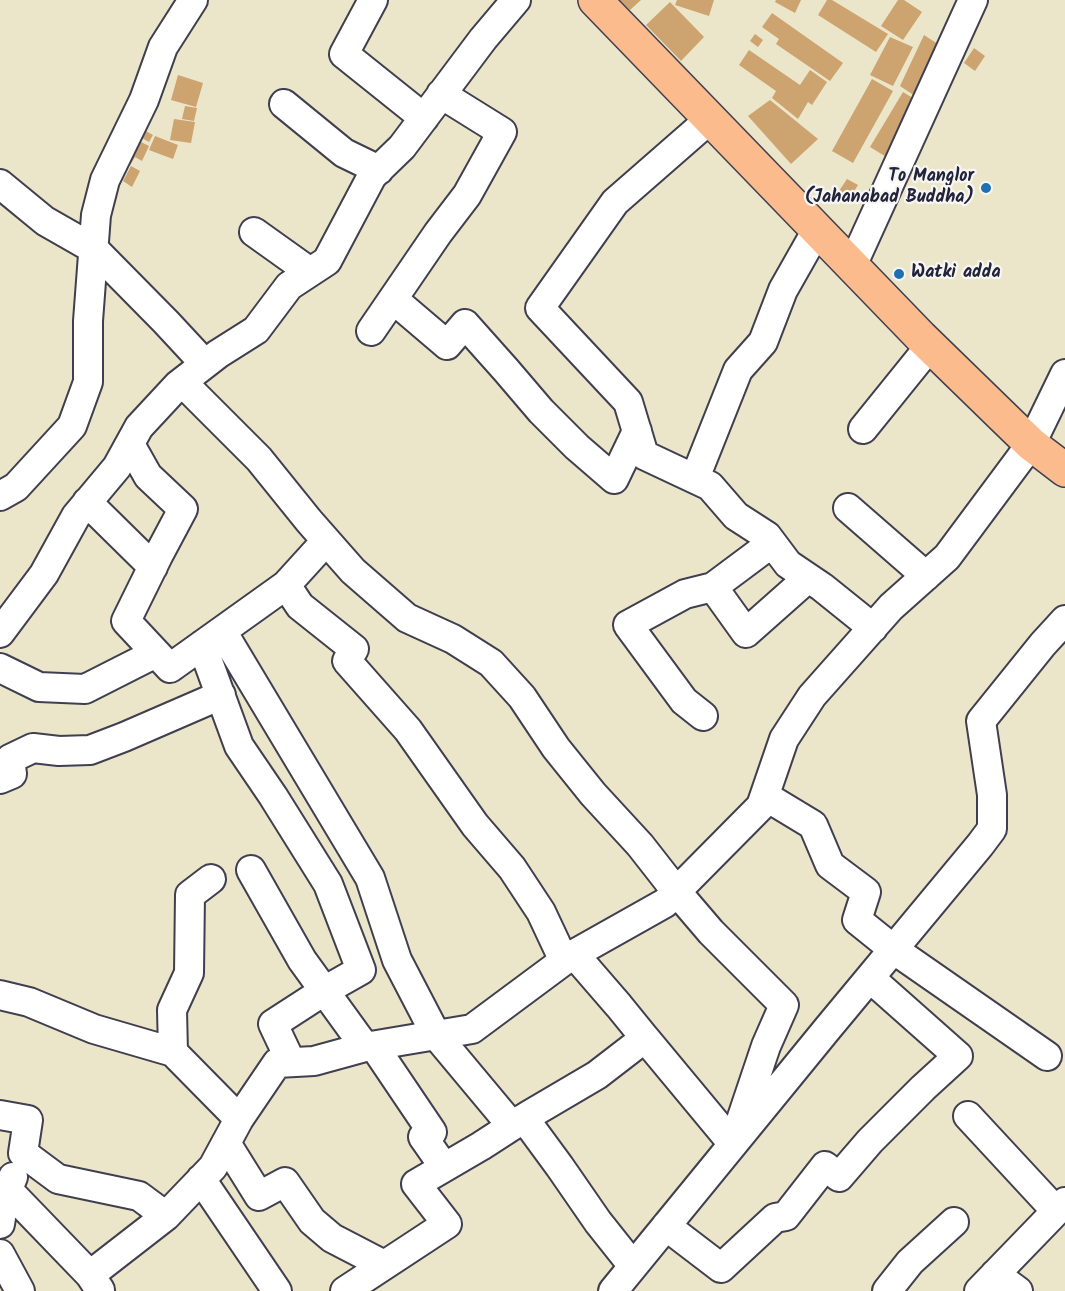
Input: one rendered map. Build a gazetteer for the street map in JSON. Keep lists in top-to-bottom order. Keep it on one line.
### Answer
{"places":["To Manglor (Jahanabad Buddha)","Watki adda"]}
